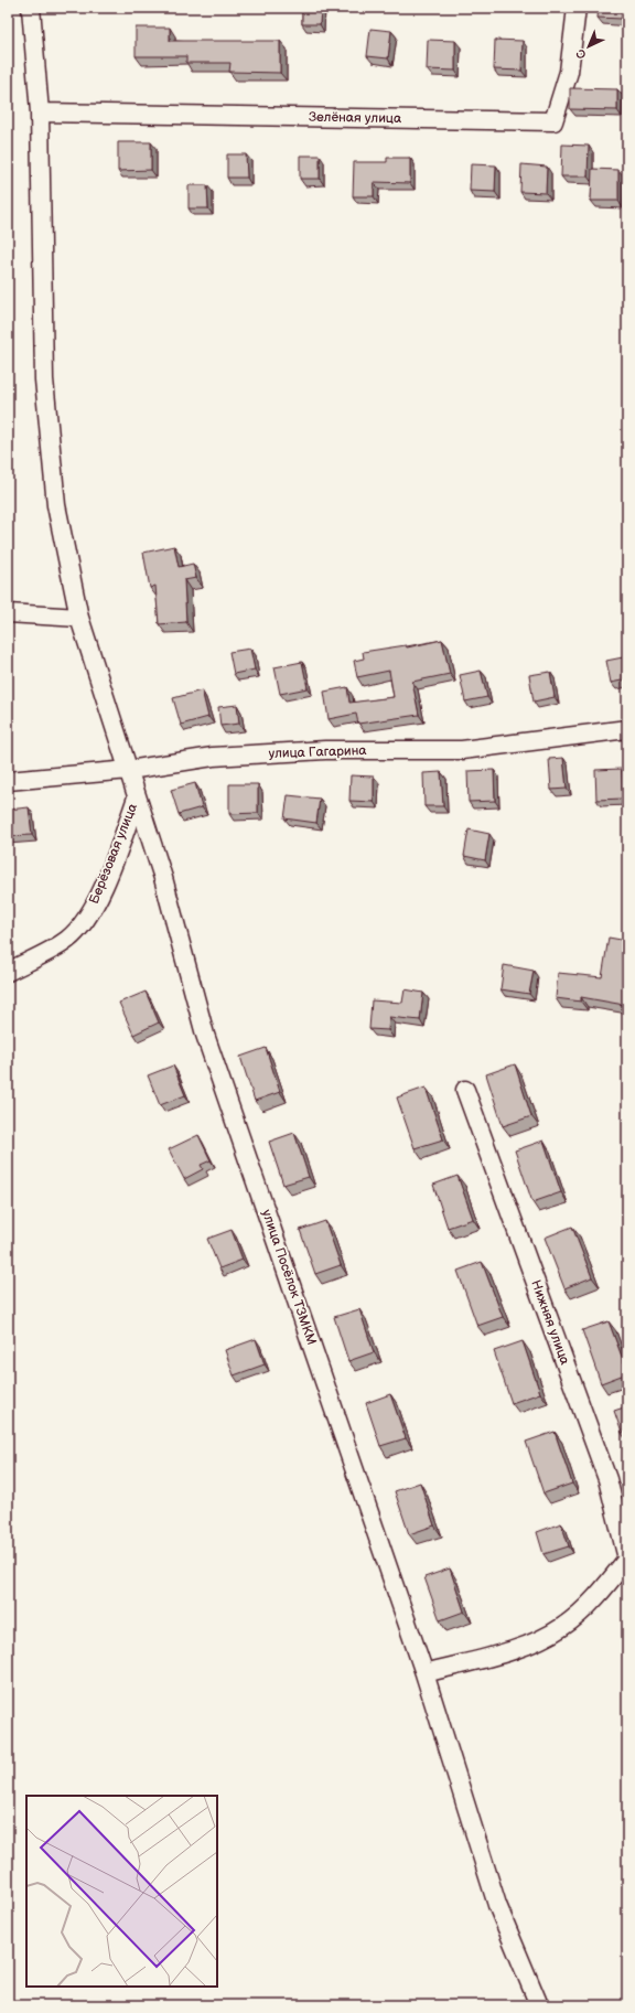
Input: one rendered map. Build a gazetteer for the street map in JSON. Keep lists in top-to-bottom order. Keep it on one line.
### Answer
{"streets":{"street":["Зелёная улица","улица Гагарина","Берёзовая улица","улица Посёлок ТЗМКМ","Нижняя улица"]},"crossings":[["Зелёная улица","улица Посёлок ТЗМКМ"],["улица Гагарина","улица Посёлок ТЗМКМ"],["Берёзовая улица","улица Посёлок ТЗМКМ"]],"north":"bottom left"}
